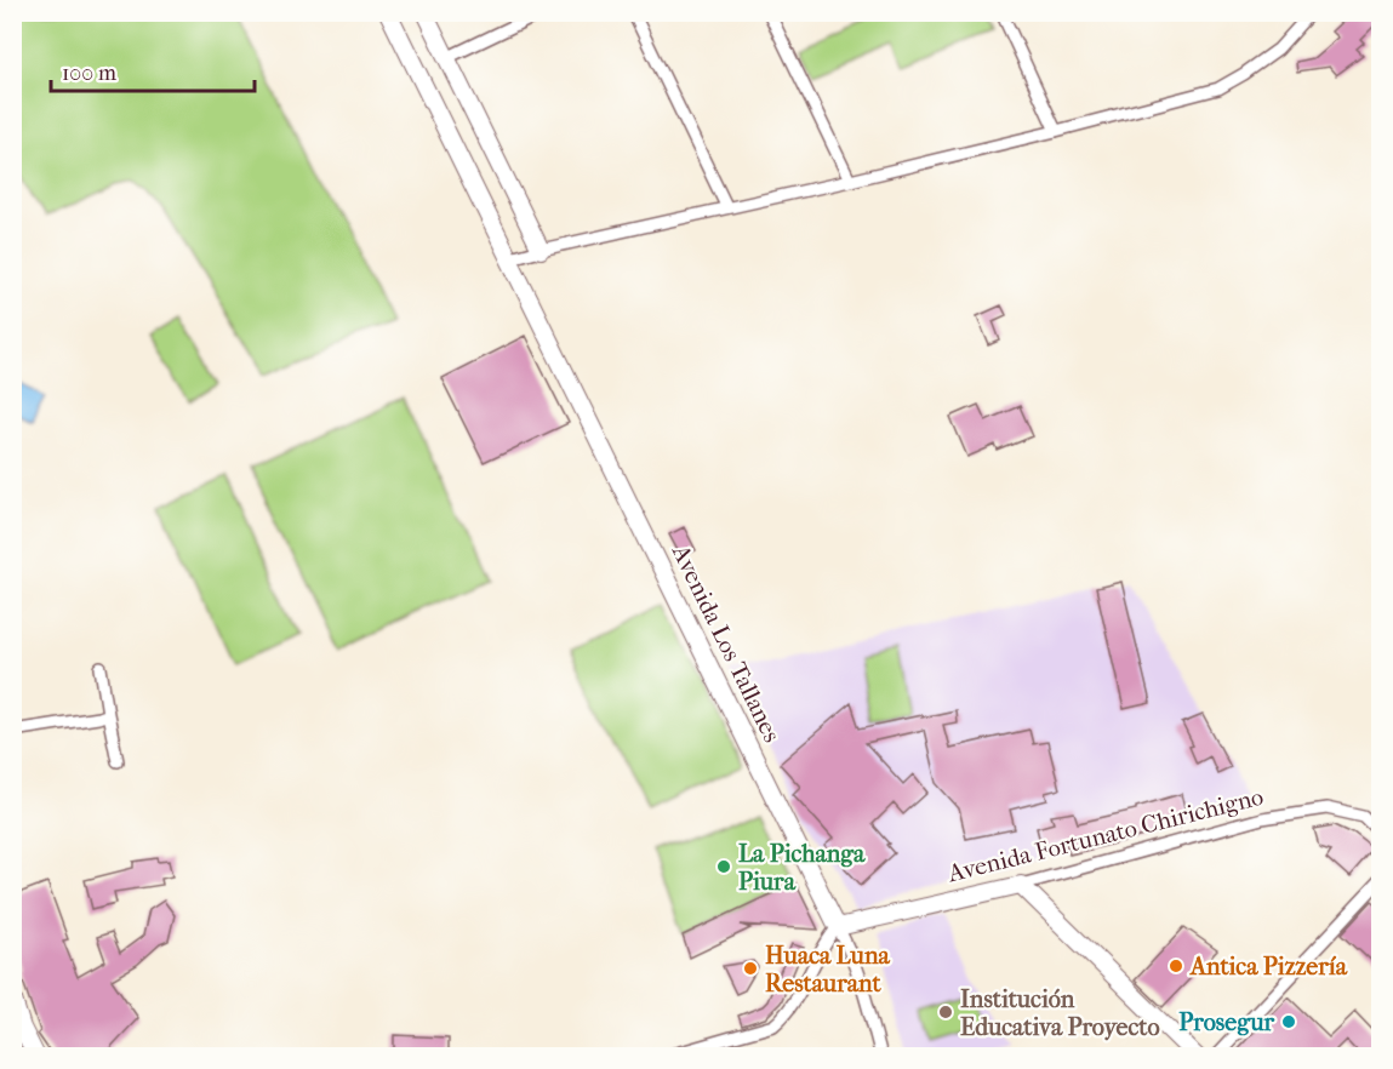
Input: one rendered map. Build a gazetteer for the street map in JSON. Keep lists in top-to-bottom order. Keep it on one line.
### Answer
{"streets":{"main road":["Avenida Los Tallanes","Avenida Fortunato Chirichigno"]},"crossings":[["Avenida Los Tallanes","Avenida Fortunato Chirichigno"]],"places":["La Pichanga Piura","Antica Pizzería","Huaca Luna Restaurant","Institución Educativa Proyecto","Prosegur"],"scale_bar":"100 m"}
